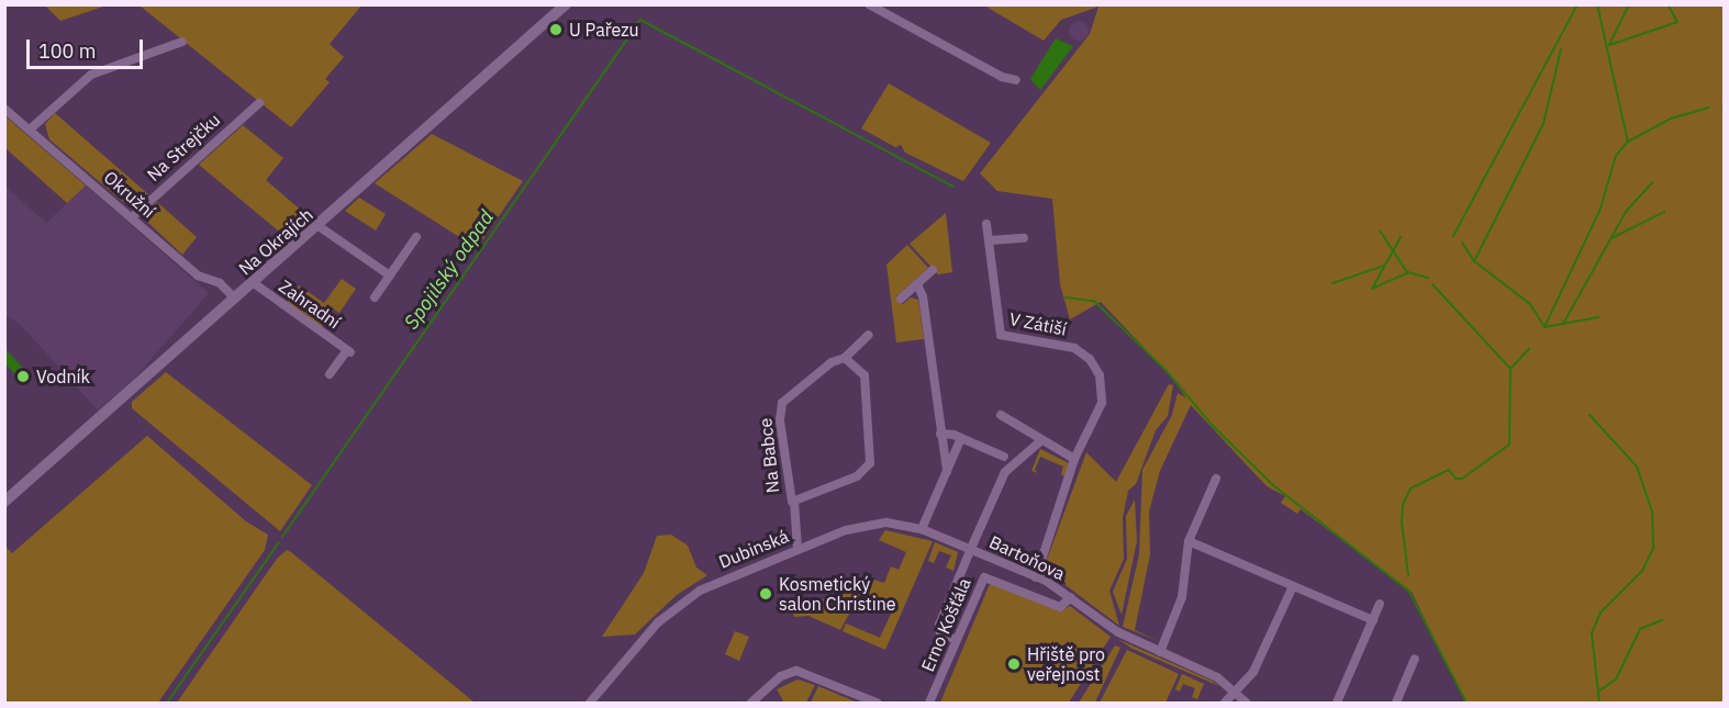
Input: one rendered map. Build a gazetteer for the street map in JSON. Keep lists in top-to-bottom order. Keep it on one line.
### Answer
{"streets":{"street":["Na Strejčku","Okružní","Na Okrajích","Zahradní","V Zátiší","Na Babce","Dubinská","Bartoňova","Erno Košťála"]},"crossings":[["Na Strejčku","Okružní"],["Okružní","Na Okrajích"],["Na Okrajích","Zahradní"],["Na Babce","Dubinská"],["Dubinská","Bartoňova"],["Bartoňova","Erno Košťála"]],"water":["Spojilský odpad"],"places":["U Pařezu","Vodník","Kosmetický salon Christine","Hřiště pro veřejnost"],"scale_bar":"100 m"}
